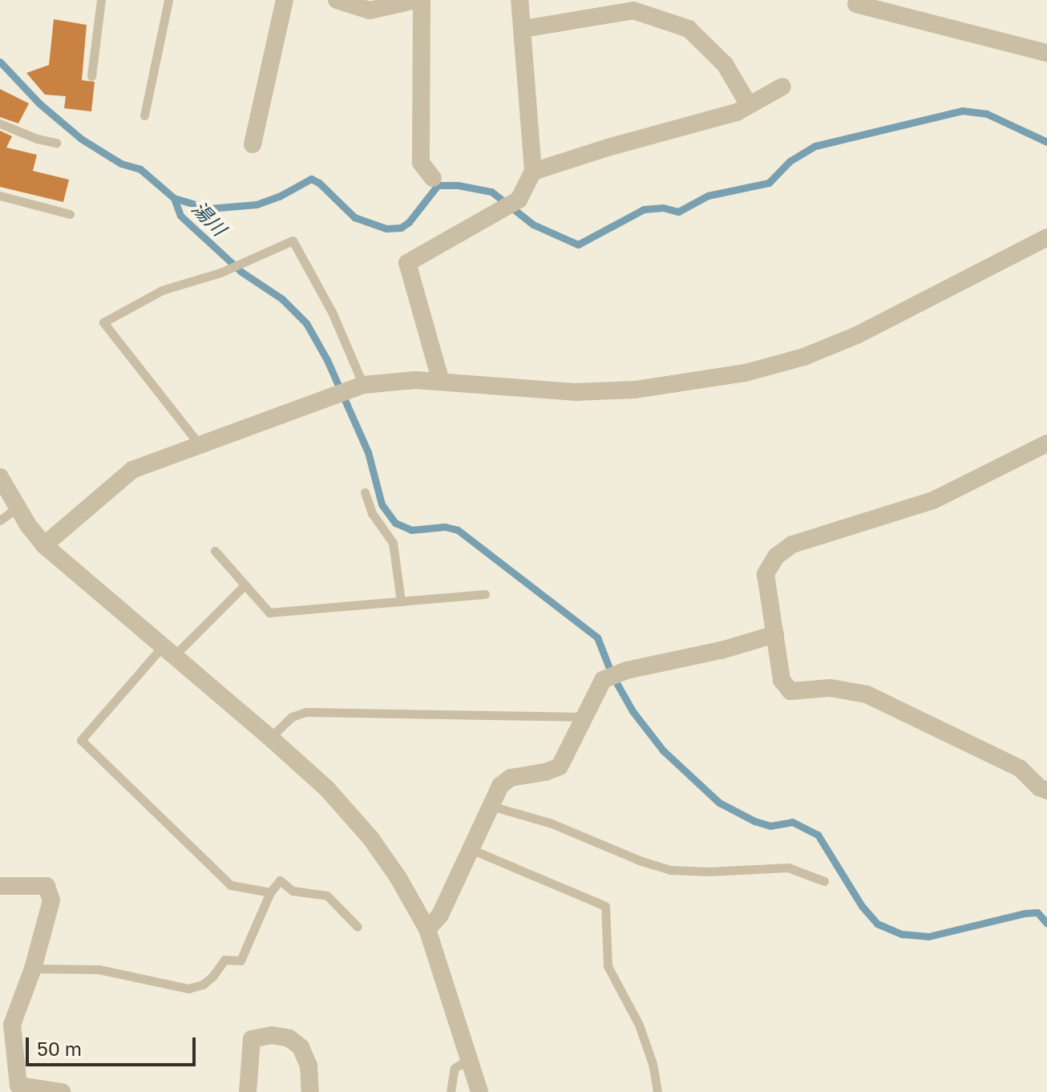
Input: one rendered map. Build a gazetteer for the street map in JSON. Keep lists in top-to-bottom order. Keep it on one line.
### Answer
{"water":["湯川"],"scale_bar":"50 m"}
